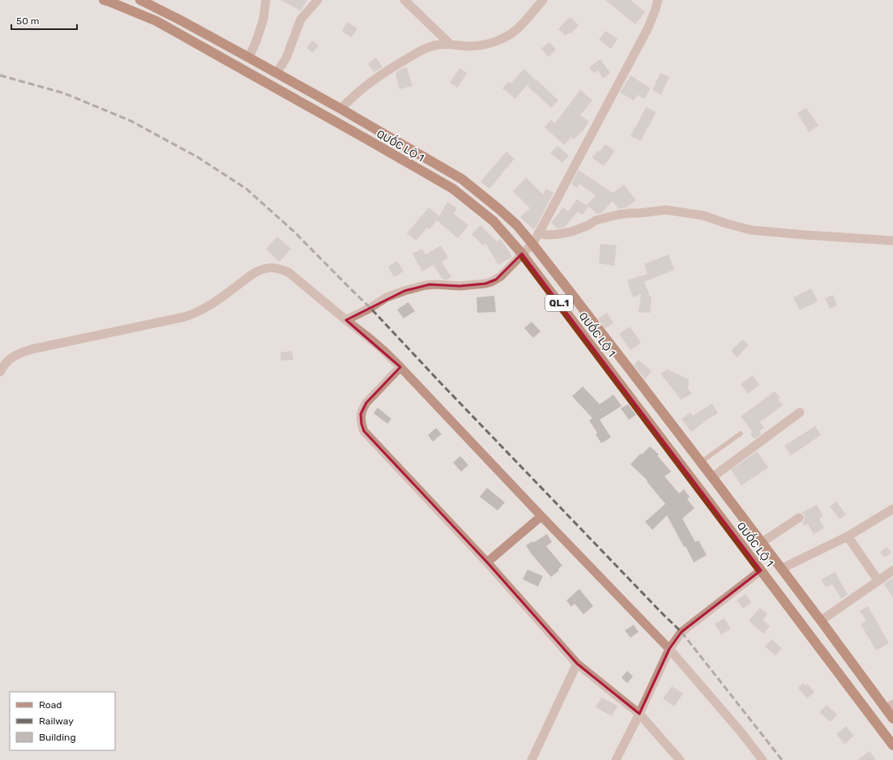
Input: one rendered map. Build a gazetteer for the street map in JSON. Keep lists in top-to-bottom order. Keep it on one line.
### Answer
{"streets":{"highway":["QUỐC LỘ 1","QL.1"]},"legend":["Road","Railway","Building"],"scale_bar":"50 m"}
